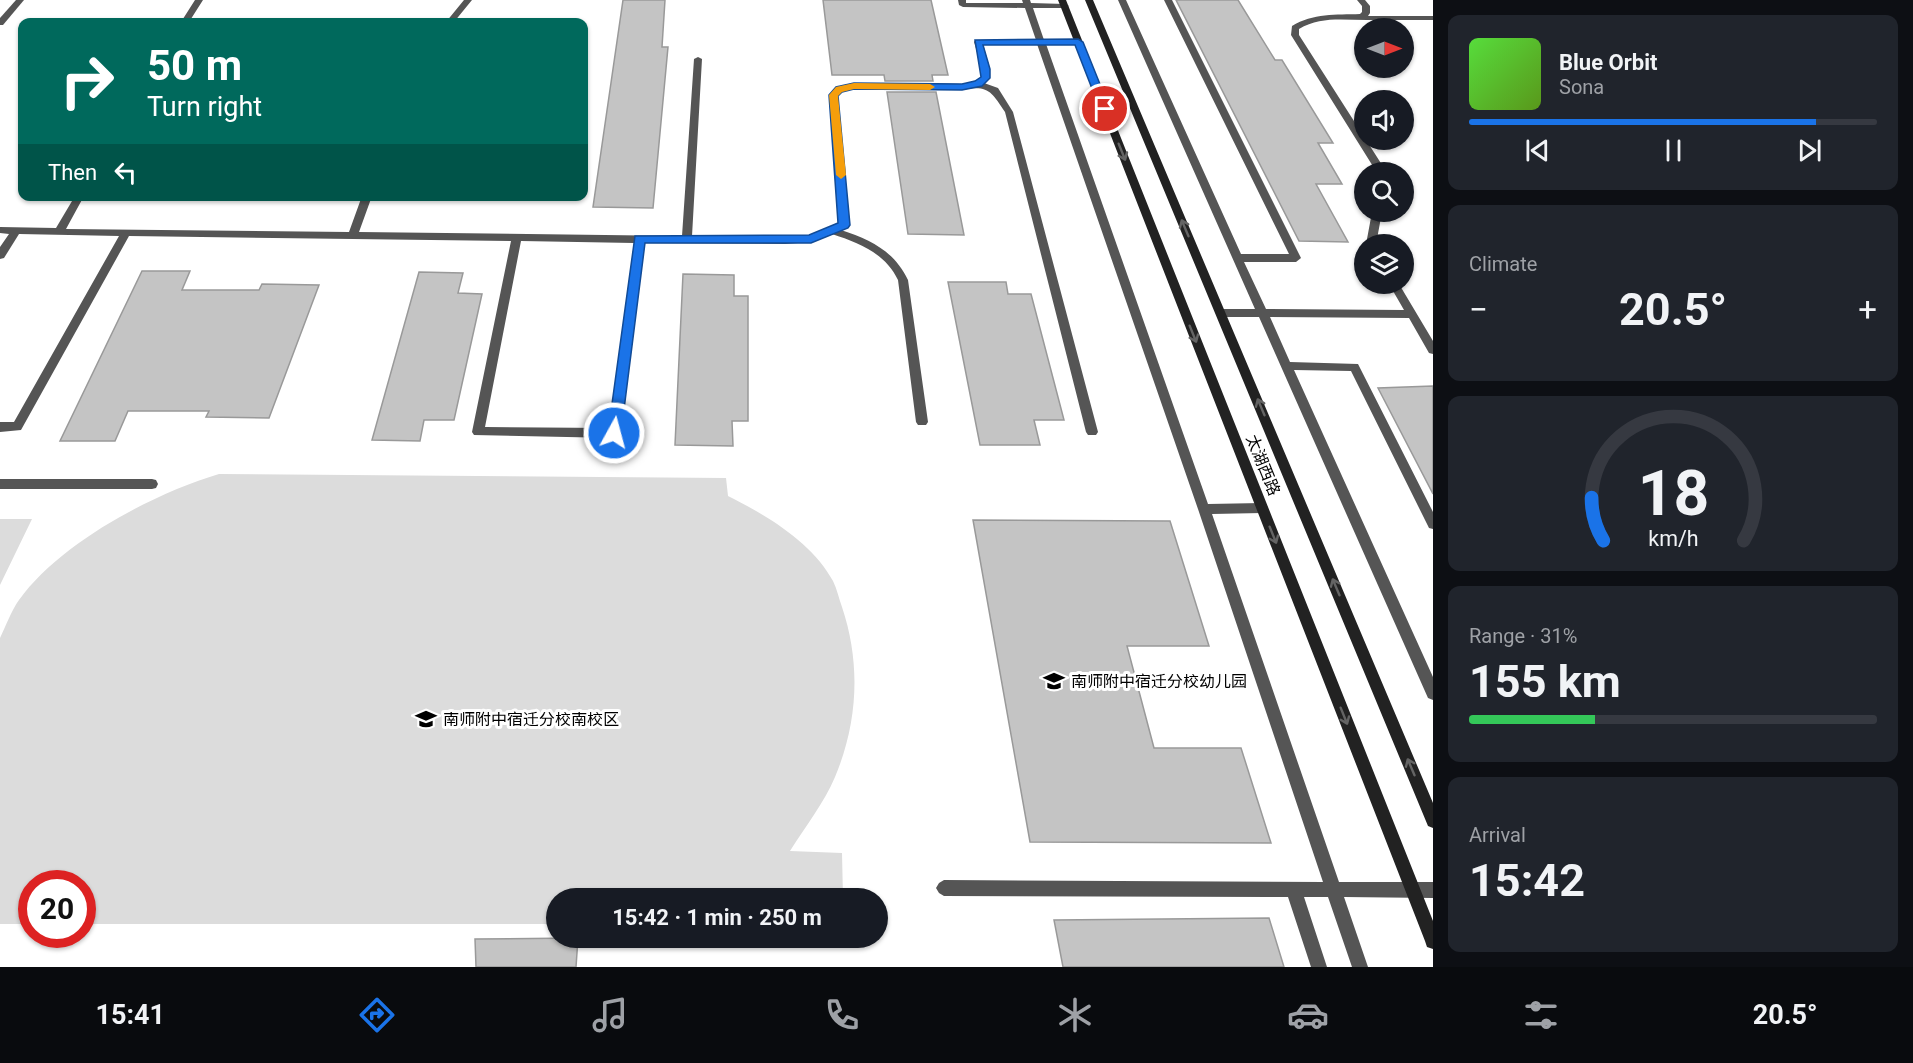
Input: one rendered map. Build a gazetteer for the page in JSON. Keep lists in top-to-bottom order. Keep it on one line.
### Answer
{"streets":{"street":["太湖西路"]},"places":{"school or university":["南师附中宿迁分校幼儿园","南师附中宿迁分校南校区"]},"north":"right","page":{"turn":["50 m","Turn right"],"song":["Blue Orbit","Sona"],"then":"Then","tile":["Climate",["Range · 31%","155 km"],["Arrival","15:42"]],"heat":["−","20.5°","+"],"limit":"20","trip":"15:42 · 1 min · 250 m","tabs":["15:41","20.5°"],"gauge":["18","km/h"]}}
